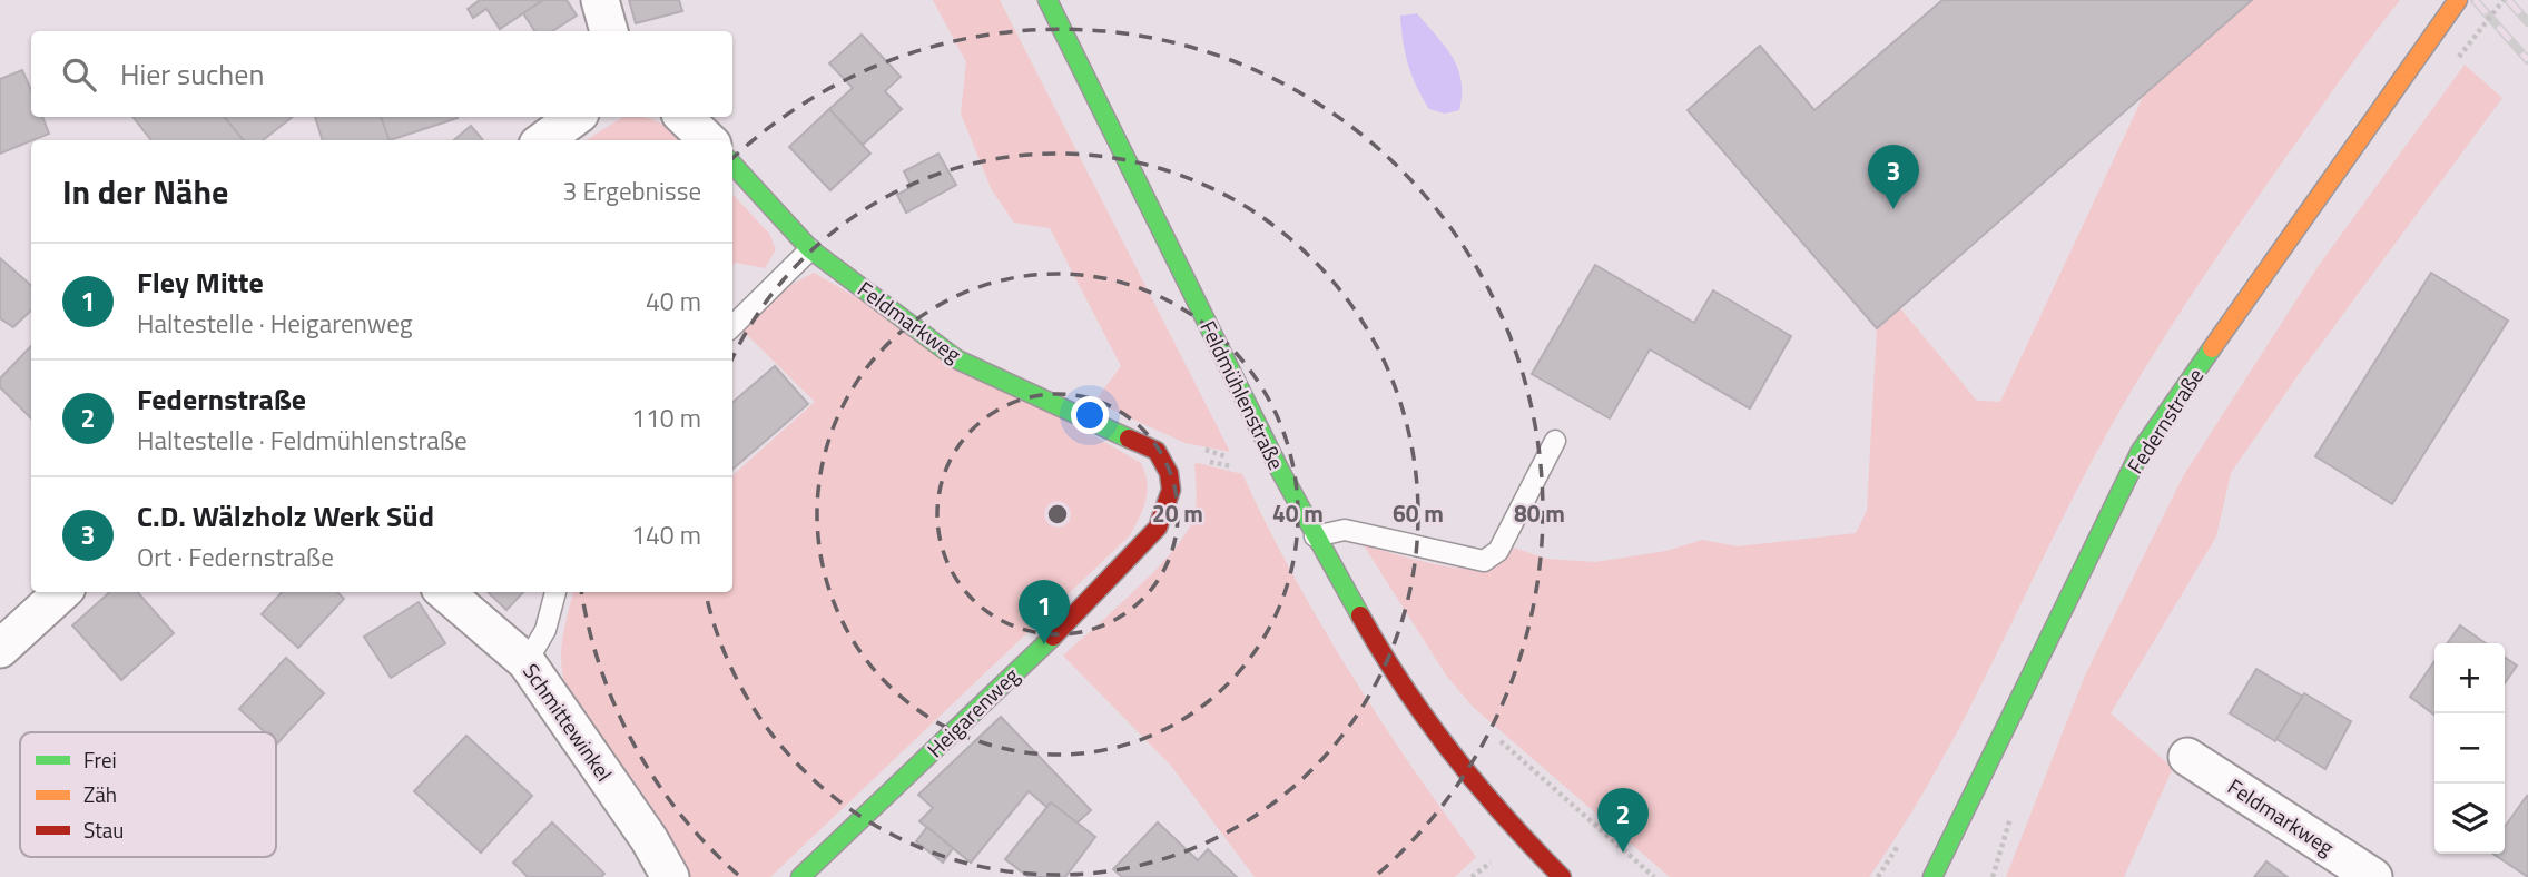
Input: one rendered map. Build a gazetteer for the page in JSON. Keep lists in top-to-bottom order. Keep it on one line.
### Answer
{"streets":{"street":["Feldmarkweg","Feldmühlenstraße","Federnstraße","Heigarenweg","Schmittewinkel"]},"crossings":[["Feldmarkweg","Heigarenweg"]],"legend":["Frei","Zäh","Stau"],"page":{"search":"Hier suchen","heading":["In der Nähe","3 Ergebnisse"],"pins":["3","1","2"],"list":[{"mark":"1","name":"Fley Mitte","note":"Haltestelle · Heigarenweg","value":"40 m"},{"mark":"2","name":"Federnstraße","note":"Haltestelle · Feldmühlenstraße","value":"110 m"},{"mark":"3","name":"C.D. Wälzholz Werk Süd","note":"Ort · Federnstraße","value":"140 m"}],"map_buttons":["+","−"]},"rings":["20 m","40 m","60 m","80 m"]}
